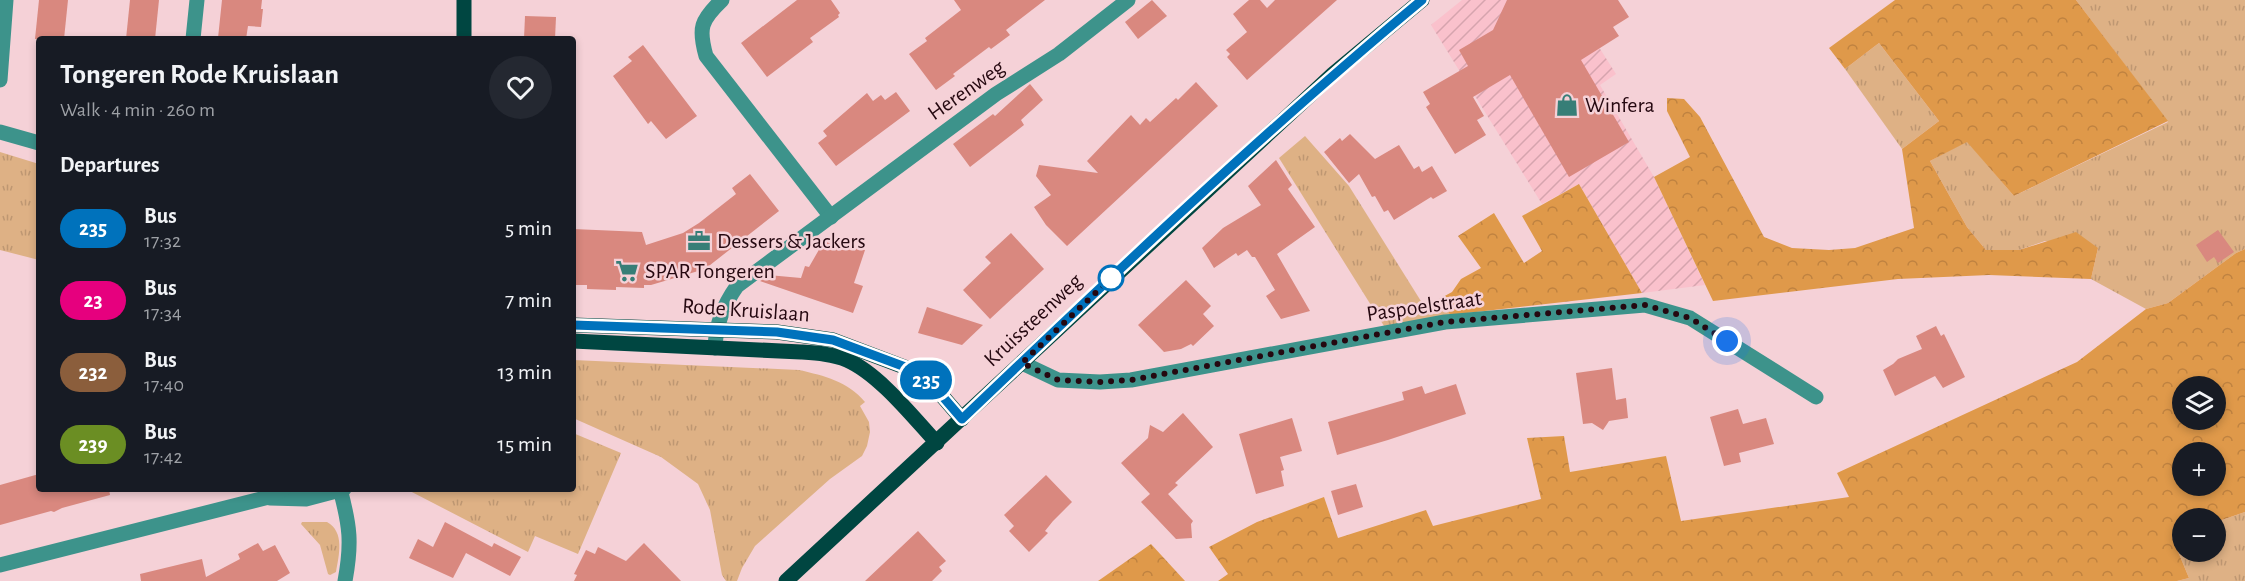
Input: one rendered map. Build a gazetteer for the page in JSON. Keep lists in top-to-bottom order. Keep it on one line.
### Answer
{"streets":{"main road":["Rode Kruislaan","Kruissteenweg"],"street":["Herenweg","Paspoelstraat"]},"crossings":[["Herenweg","Rode Kruislaan"],["Paspoelstraat","Kruissteenweg"],["Rode Kruislaan","Kruissteenweg"]],"places":{"shop":["Winfera"],"office":["Dessers & Jackers"],"supermarket":["SPAR Tongeren"]},"lines":["bus line 235"],"page":{"on_map":"235","heading":[["Tongeren Rode Kruislaan","Walk · 4 min · 260 m"],"Departures"],"list":[{"mark":"235","name":"Bus","note":"17:32","value":"5 min"},{"mark":"23","name":"Bus","note":"17:34","value":"7 min"},{"mark":"232","name":"Bus","note":"17:40","value":"13 min"},{"mark":"239","name":"Bus","note":"17:42","value":"15 min"}],"map_buttons":["+","−"]}}
